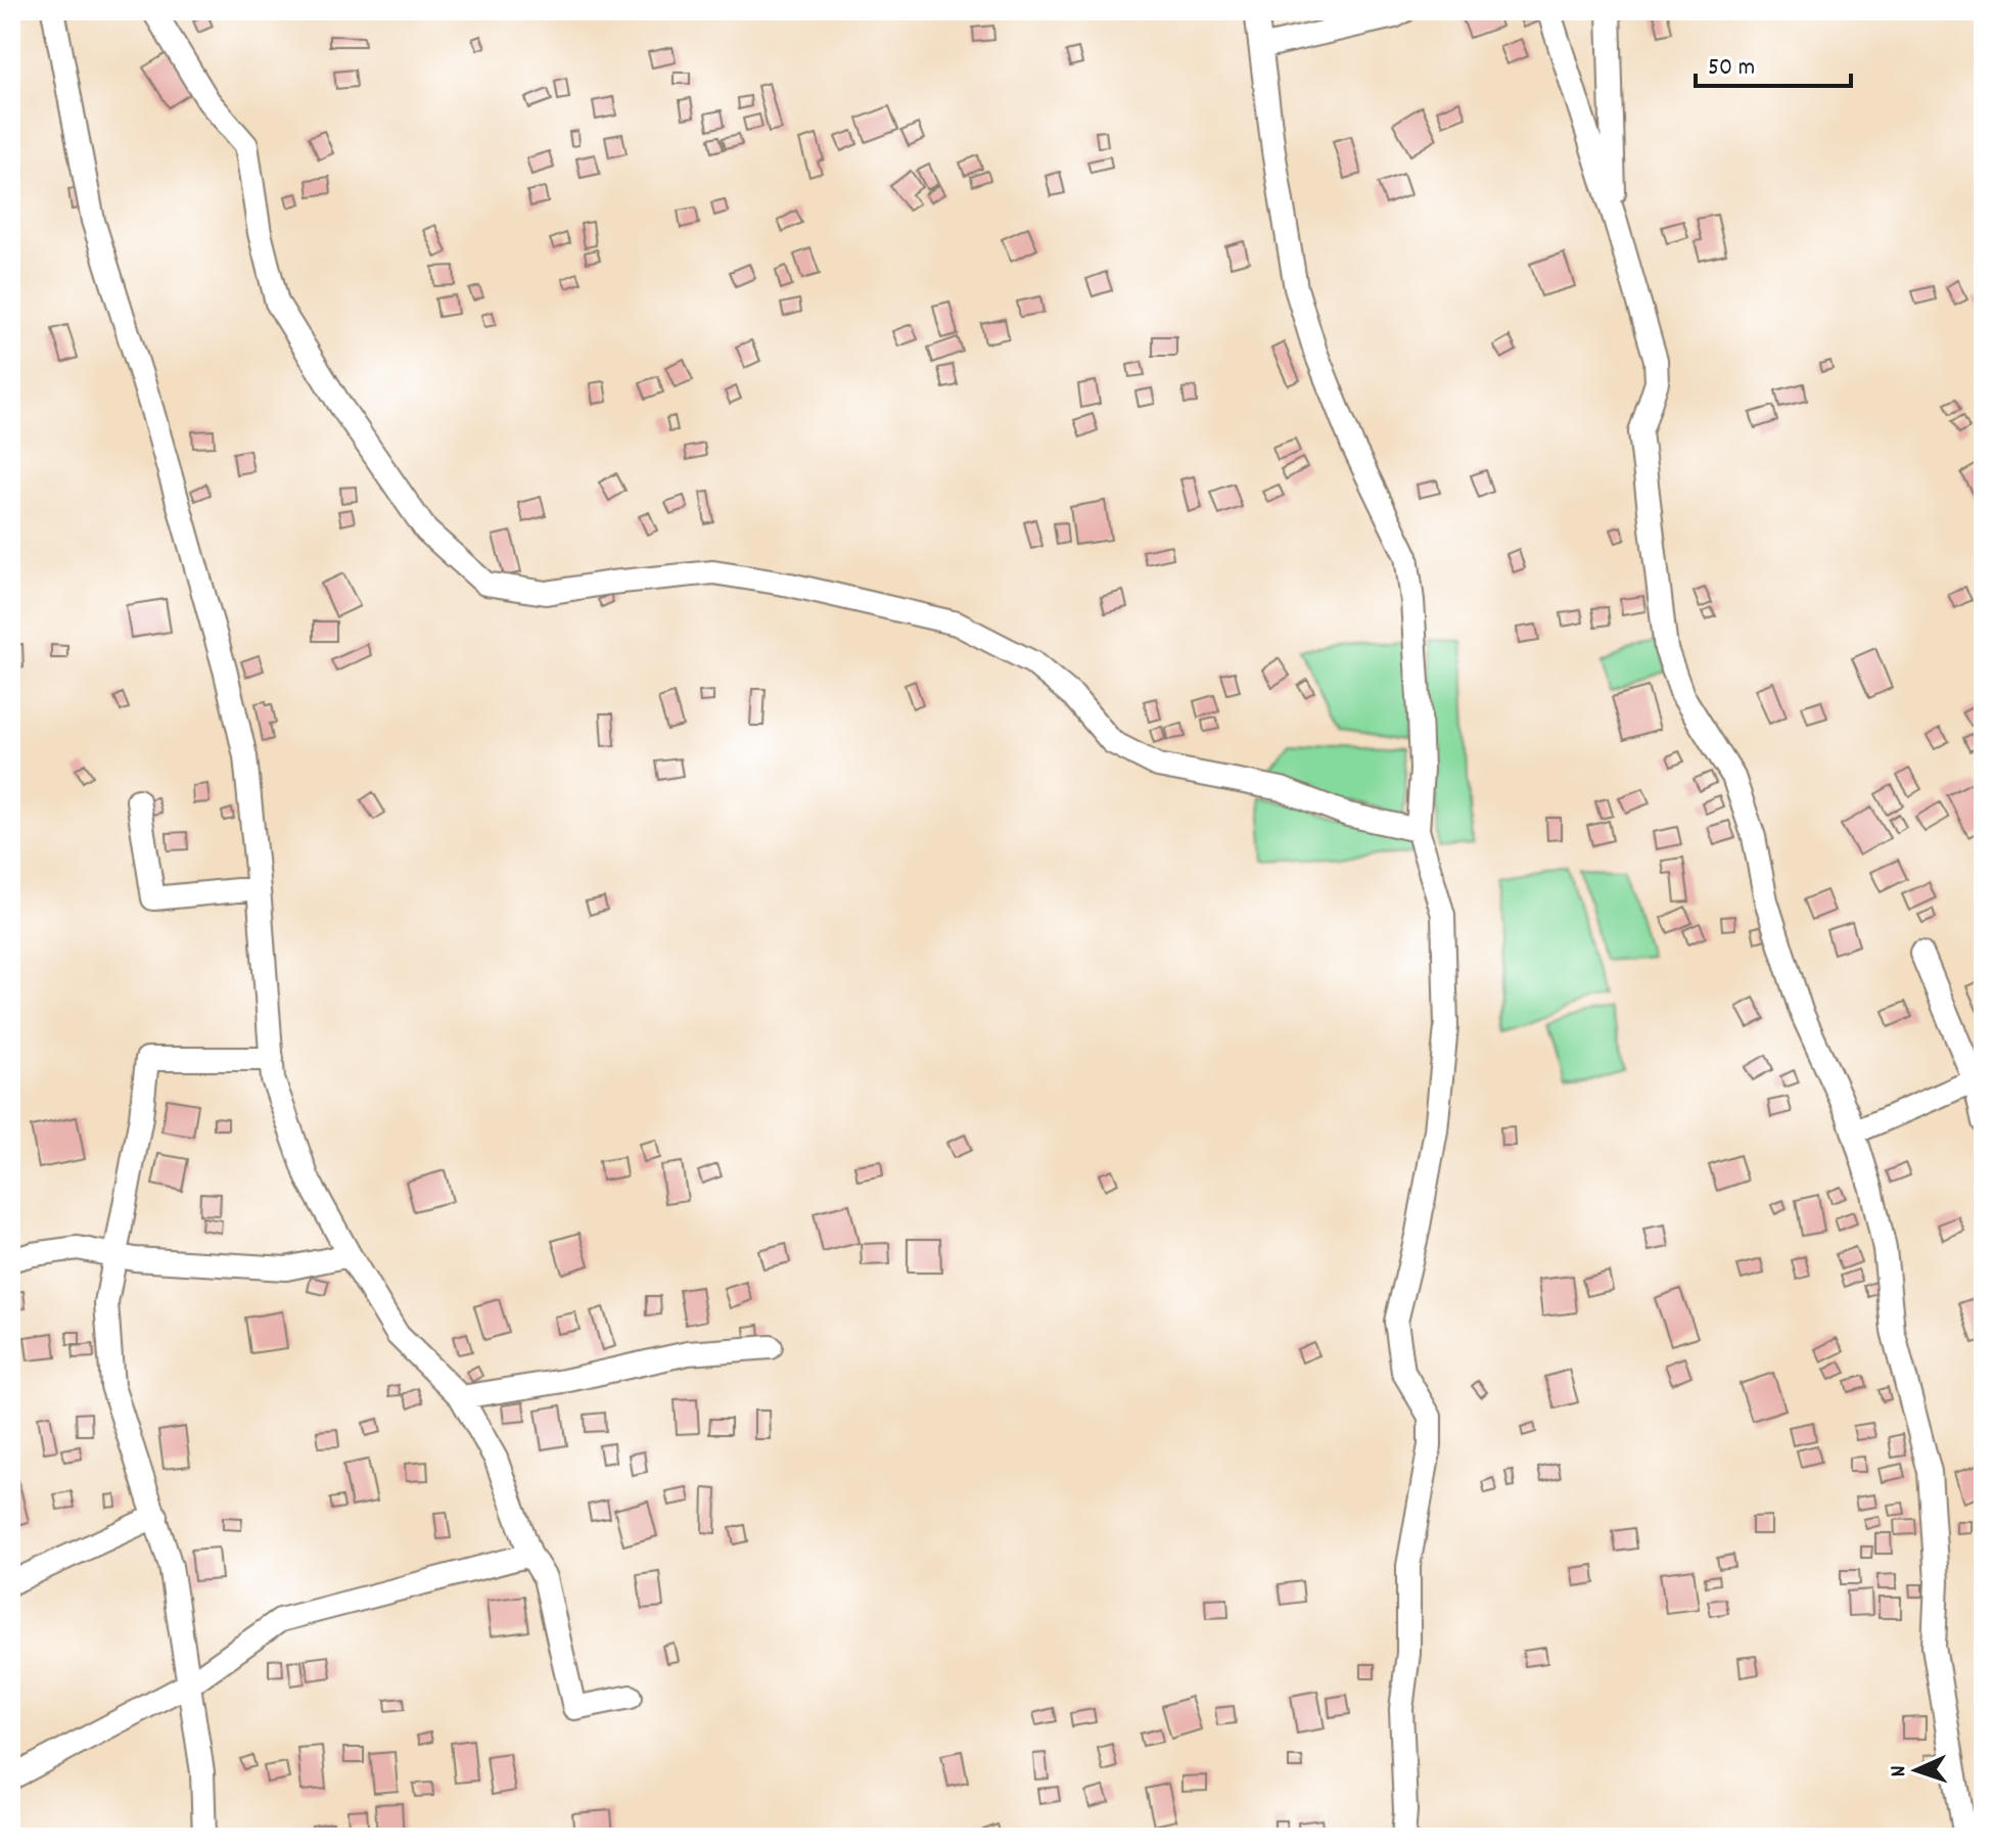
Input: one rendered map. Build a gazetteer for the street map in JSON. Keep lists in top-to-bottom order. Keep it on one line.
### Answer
{"scale_bar":"50 m","north":"left"}
